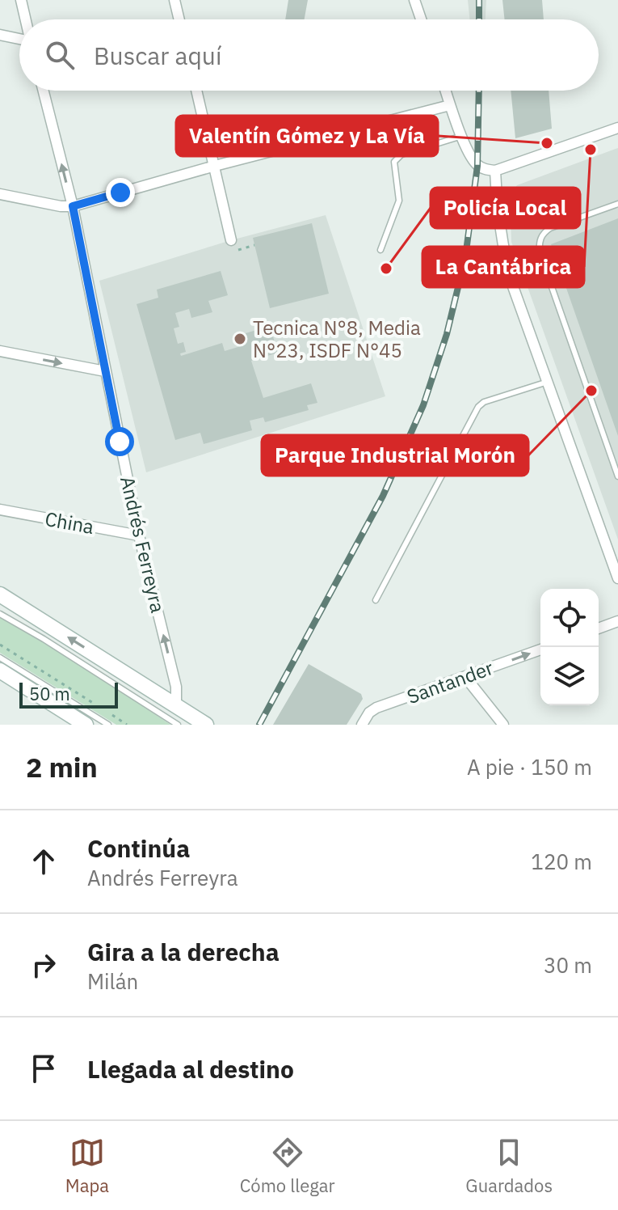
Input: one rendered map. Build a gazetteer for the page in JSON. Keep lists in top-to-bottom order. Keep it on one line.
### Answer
{"streets":{"street":["China","Andrés Ferreyra","Santander"]},"crossings":[["China","Andrés Ferreyra"]],"one_way":["Andrés Ferreyra","Santander"],"places":["Valentín Gómez y La Vía","La Cantábrica","Policía Local","Tecnica N°8, Media N°23, ISDF N°45","Parque Industrial Morón"],"scale_bar":"50 m","page":{"search":"Buscar aquí","scale":"50 m","heading":["2 min","A pie · 150 m"],"list":[["Continúa","Andrés Ferreyra","120 m"],["Gira a la derecha","Milán","30 m"],"Llegada al destino"],"nav":["Mapa","Cómo llegar","Guardados"]}}
